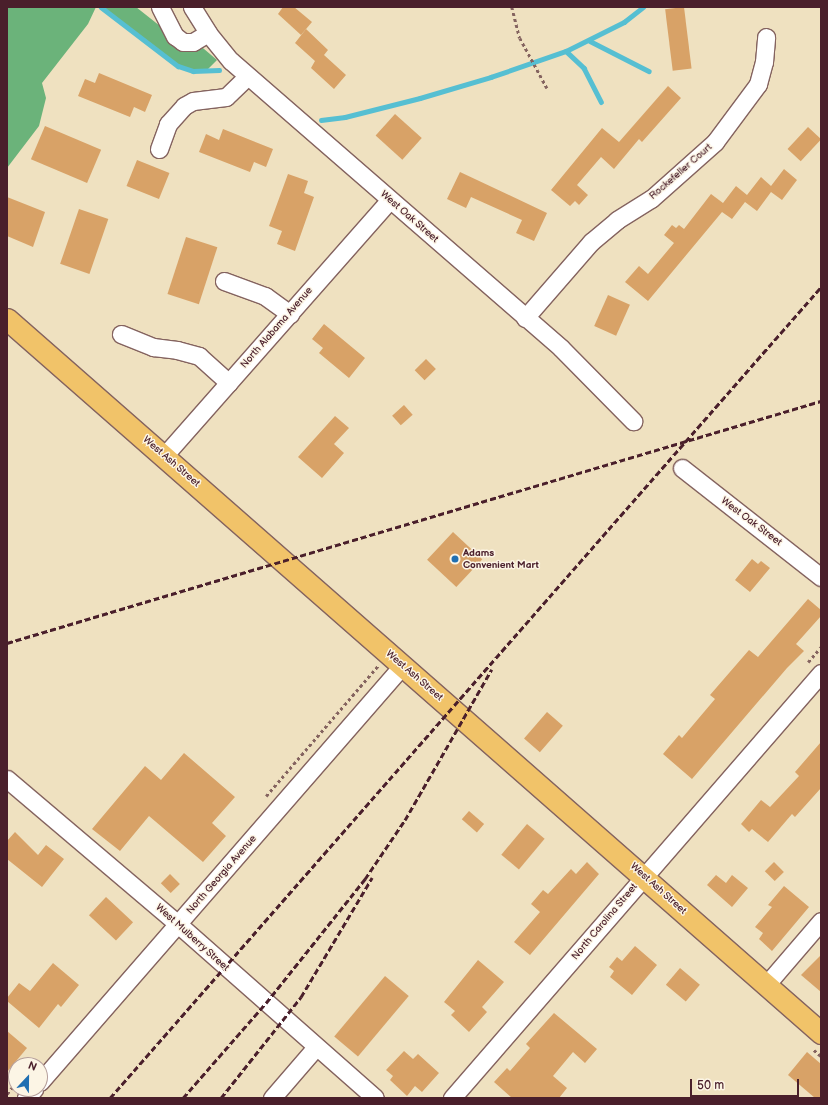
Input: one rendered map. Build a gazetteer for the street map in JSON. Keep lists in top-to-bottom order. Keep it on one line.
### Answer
{"streets":{"main road":["West Ash Street"],"street":["Rockefeller Court","West Oak Street","North Alabama Avenue","North Georgia Avenue","North Carolina Street","West Mulberry Street"]},"crossings":[["Rockefeller Court","West Oak Street"],["West Oak Street","North Alabama Avenue"],["North Alabama Avenue","West Ash Street"],["West Ash Street","North Georgia Avenue"],["West Ash Street","North Carolina Street"],["North Georgia Avenue","West Mulberry Street"]],"places":["Adams Convenient Mart"],"scale_bar":"50 m","north":"top"}
